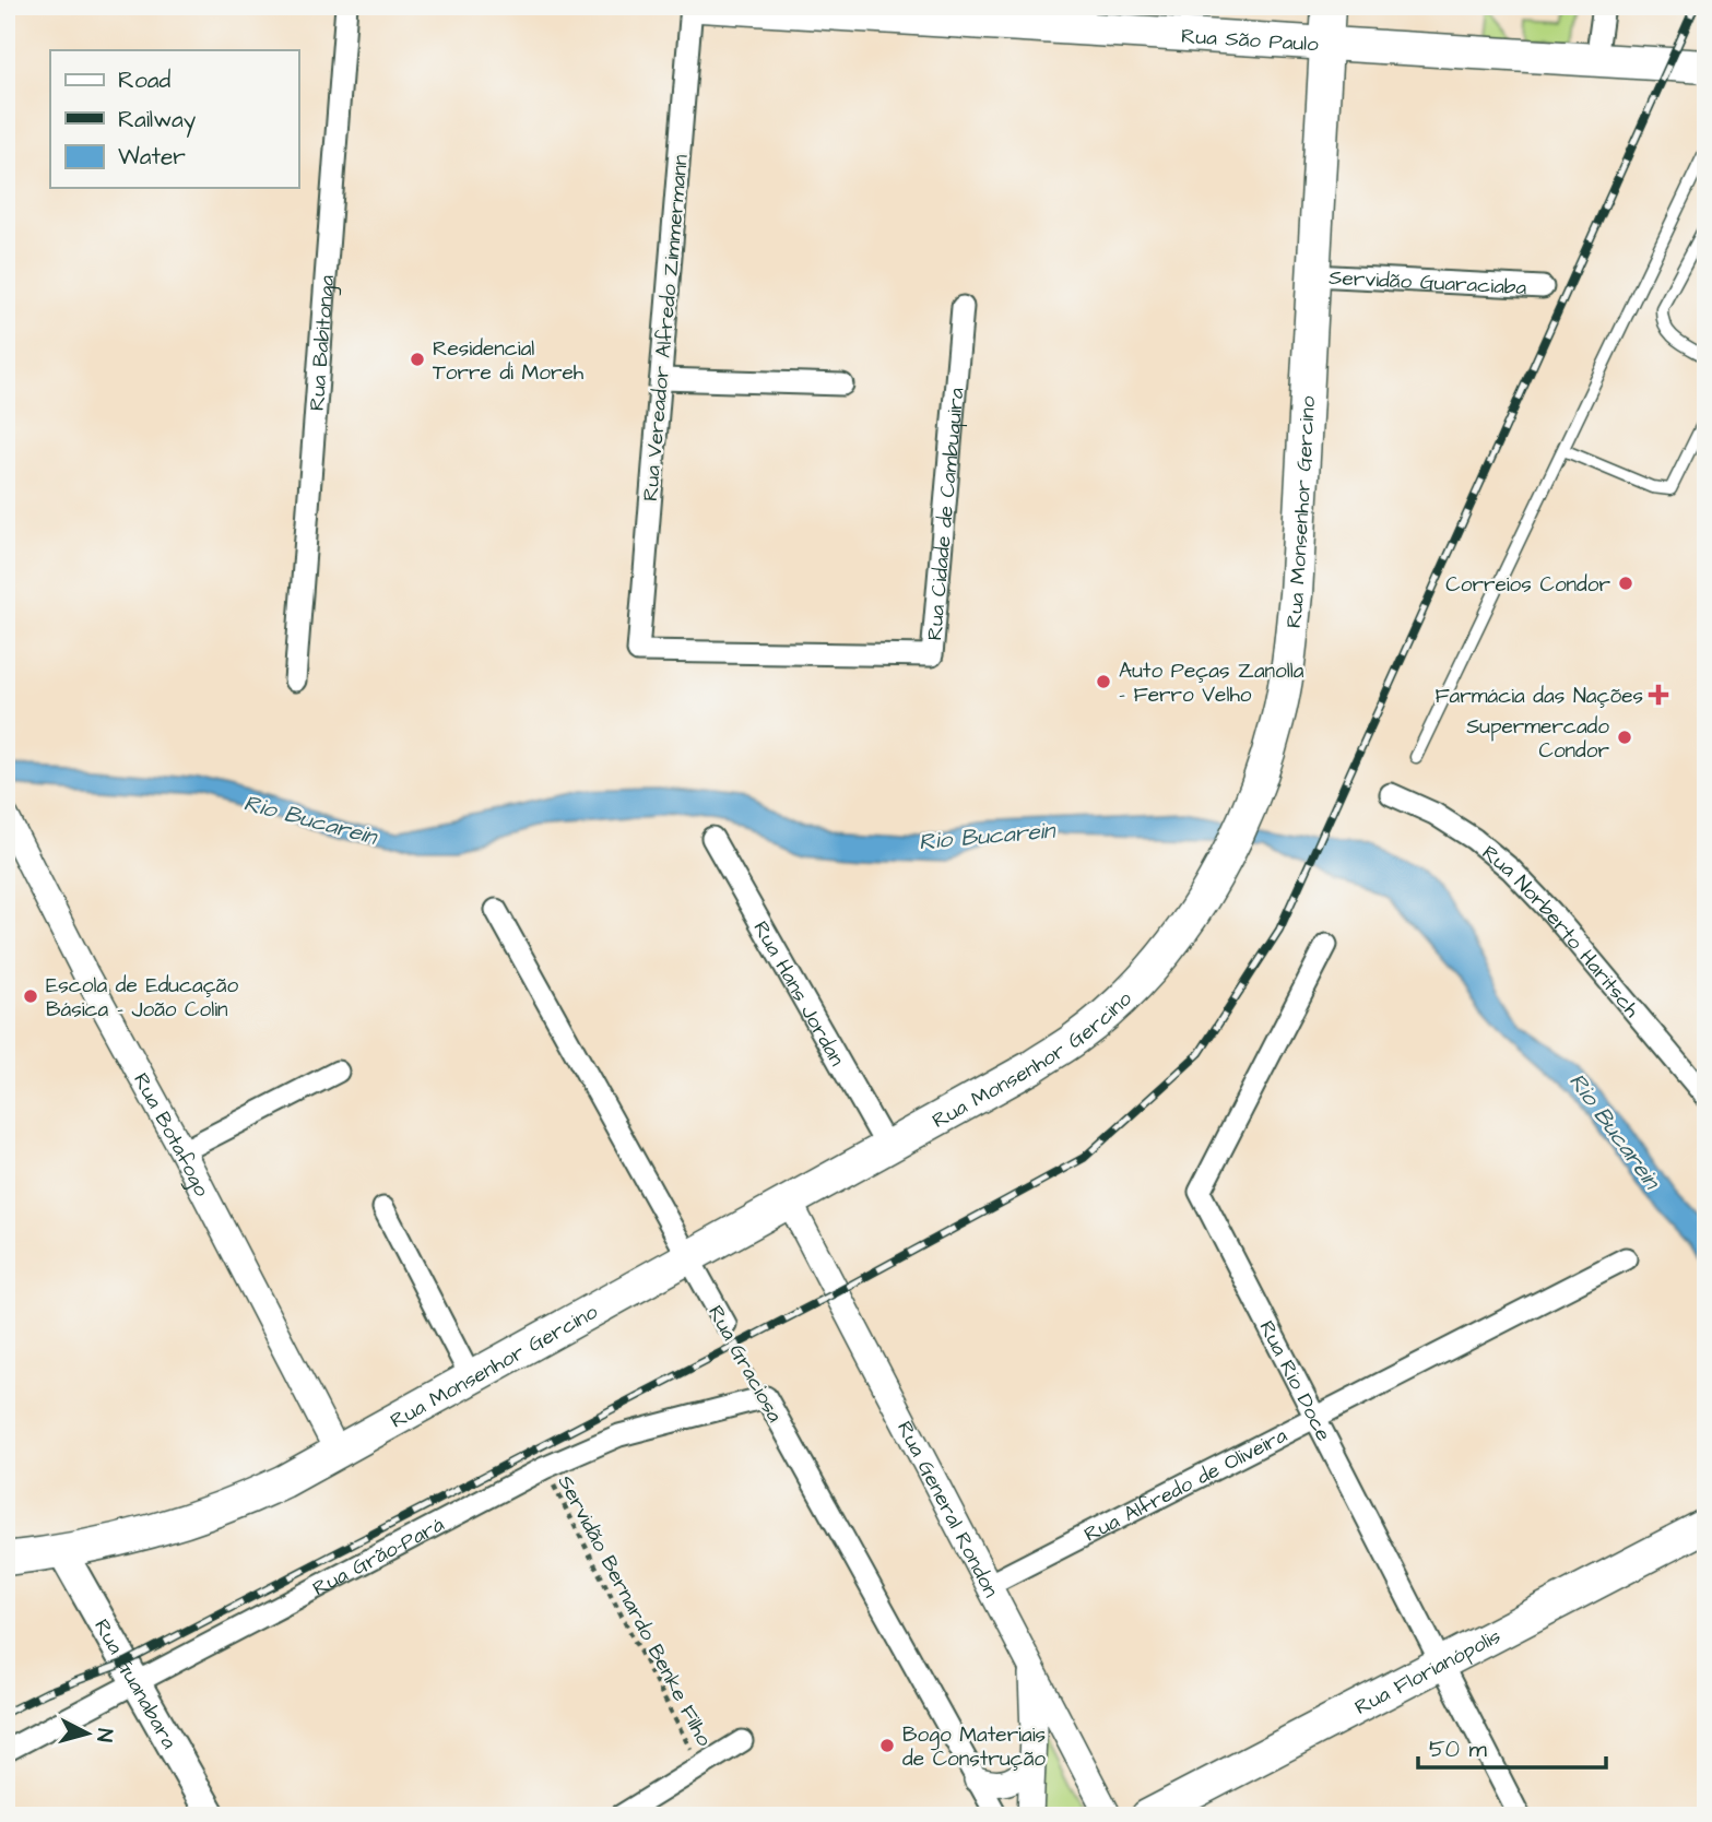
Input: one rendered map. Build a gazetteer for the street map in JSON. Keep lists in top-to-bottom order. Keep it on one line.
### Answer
{"streets":{"main road":["Rua São Paulo","Rua Monsenhor Gercino","Rua Florianópolis","Rua Guanabara"],"street":["Servidão Guaraciaba","Rua Vereador Alfredo Zimmermann","Rua Babitonga","Rua Cidade de Cambuquira","Rua Norberto Haritsch","Rua Hans Jordan","Rua Botafogo","Rua Graciosa","Rua Rio Doce","Rua Alfredo de Oliveira","Rua General Rondon","Rua Grão-Pará"],"path":["Servidão Bernardo Benke Filho"]},"crossings":[["Rua São Paulo","Rua Monsenhor Gercino"],["Servidão Guaraciaba","Rua Monsenhor Gercino"],["Rua Vereador Alfredo Zimmermann","Rua Cidade de Cambuquira"],["Rua Monsenhor Gercino","Rua Hans Jordan"],["Rua Monsenhor Gercino","Rua Botafogo"],["Rua Monsenhor Gercino","Rua Graciosa"],["Rua Monsenhor Gercino","Rua General Rondon"],["Rua Monsenhor Gercino","Rua Guanabara"],["Rua Graciosa","Rua Grão-Pará"],["Rua Rio Doce","Rua Alfredo de Oliveira"],["Rua Rio Doce","Rua Florianópolis"],["Rua Alfredo de Oliveira","Rua General Rondon"],["Rua Grão-Pará","Servidão Bernardo Benke Filho"],["Rua Grão-Pará","Rua Guanabara"]],"water":["Rio Bucarein"],"places":{"other":["Residencial Torre di Moreh","Correios Condor","Auto Peças Zanolla - Ferro Velho","Supermercado Condor","Escola de Educação Básica - João Colin","Bogo Materiais de Construção"],"health":["Farmácia das Nações"]},"legend":["Road","Railway","Water"],"scale_bar":"50 m","north":"right"}
